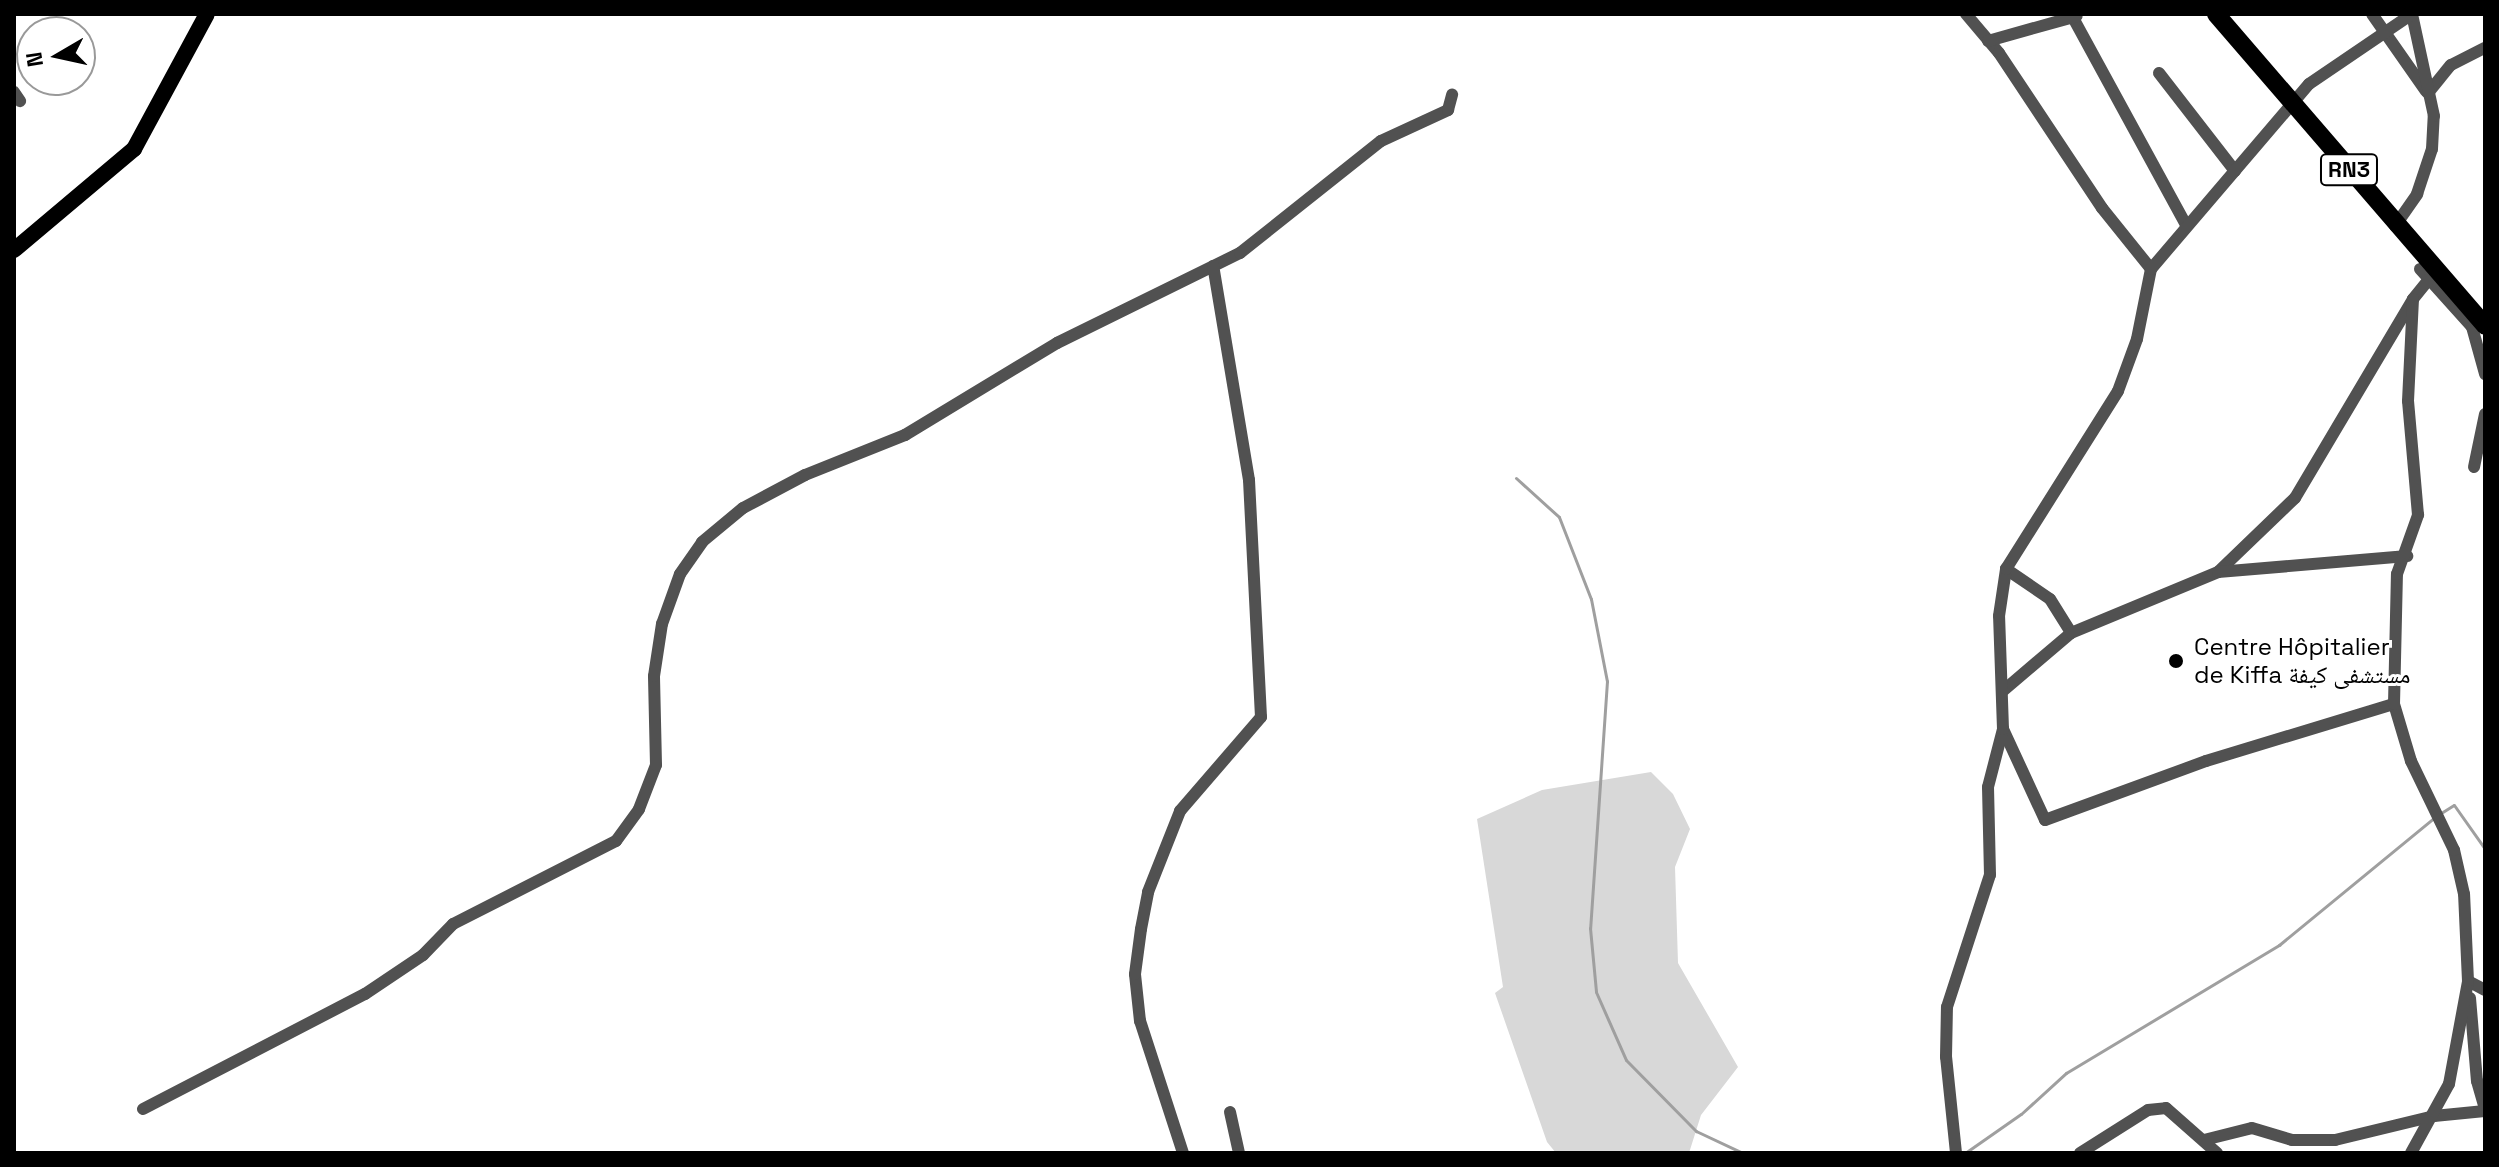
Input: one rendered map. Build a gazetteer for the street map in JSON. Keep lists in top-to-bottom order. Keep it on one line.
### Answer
{"streets":{"highway":["RN3"]},"places":["Centre Hôpitalier de Kiffa مستشفى كيفة"],"north":"left"}
